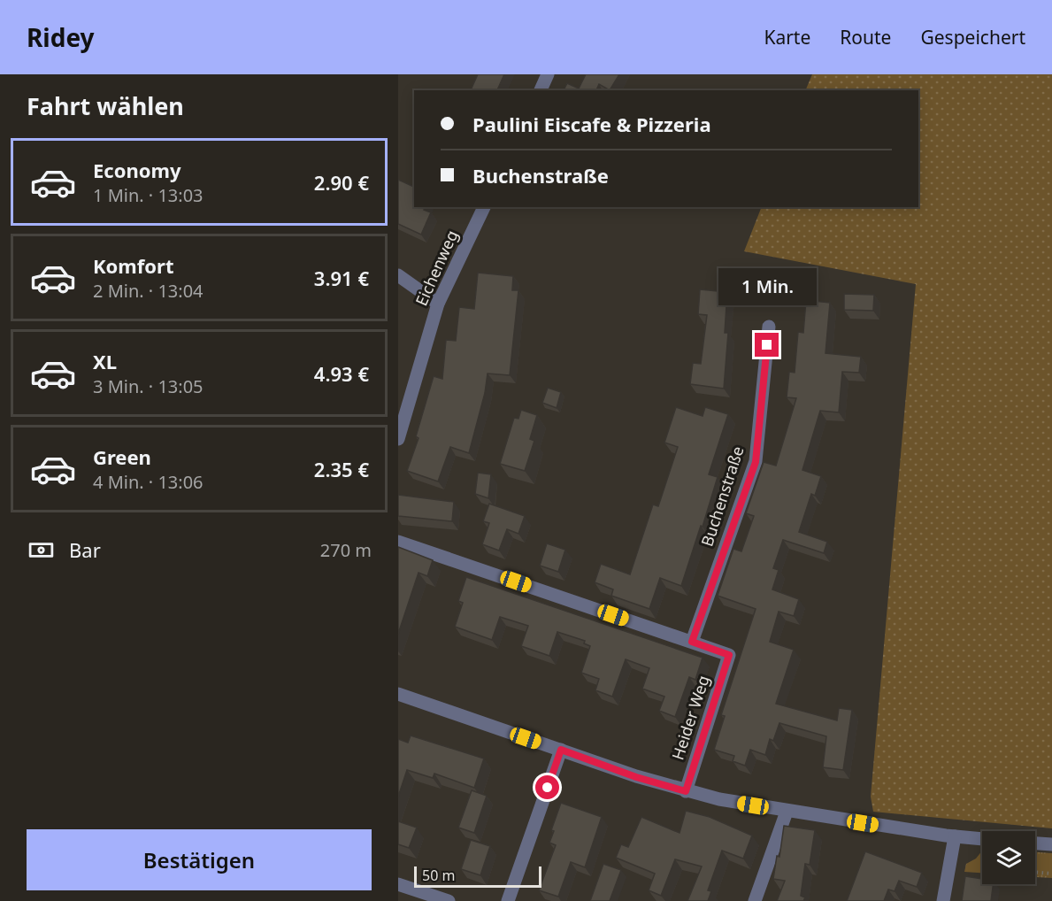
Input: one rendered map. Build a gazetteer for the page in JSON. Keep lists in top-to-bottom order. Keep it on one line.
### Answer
{"streets":{"street":["Eichenweg","Buchenstraße","Heider Weg"]},"crossings":[["Buchenstraße","Heider Weg"]],"scale_bar":"50 m","page":{"header":"Ridey","nav":["Karte","Route","Gespeichert"],"heading":"Fahrt wählen","banner":["Paulini Eiscafe & Pizzeria","Buchenstraße"],"list":[{"name":"Economy","note":"1 Min. · 13:03","value":"2.90 €"},{"name":"Komfort","note":"2 Min. · 13:04","value":"3.91 €"},{"name":"XL","note":"3 Min. · 13:05","value":"4.93 €"},{"name":"Green","note":"4 Min. · 13:06","value":"2.35 €"}],"bubble":"1 Min.","pay":["Bar","270 m"],"buttons":"Bestätigen","scale":"50 m"}}
